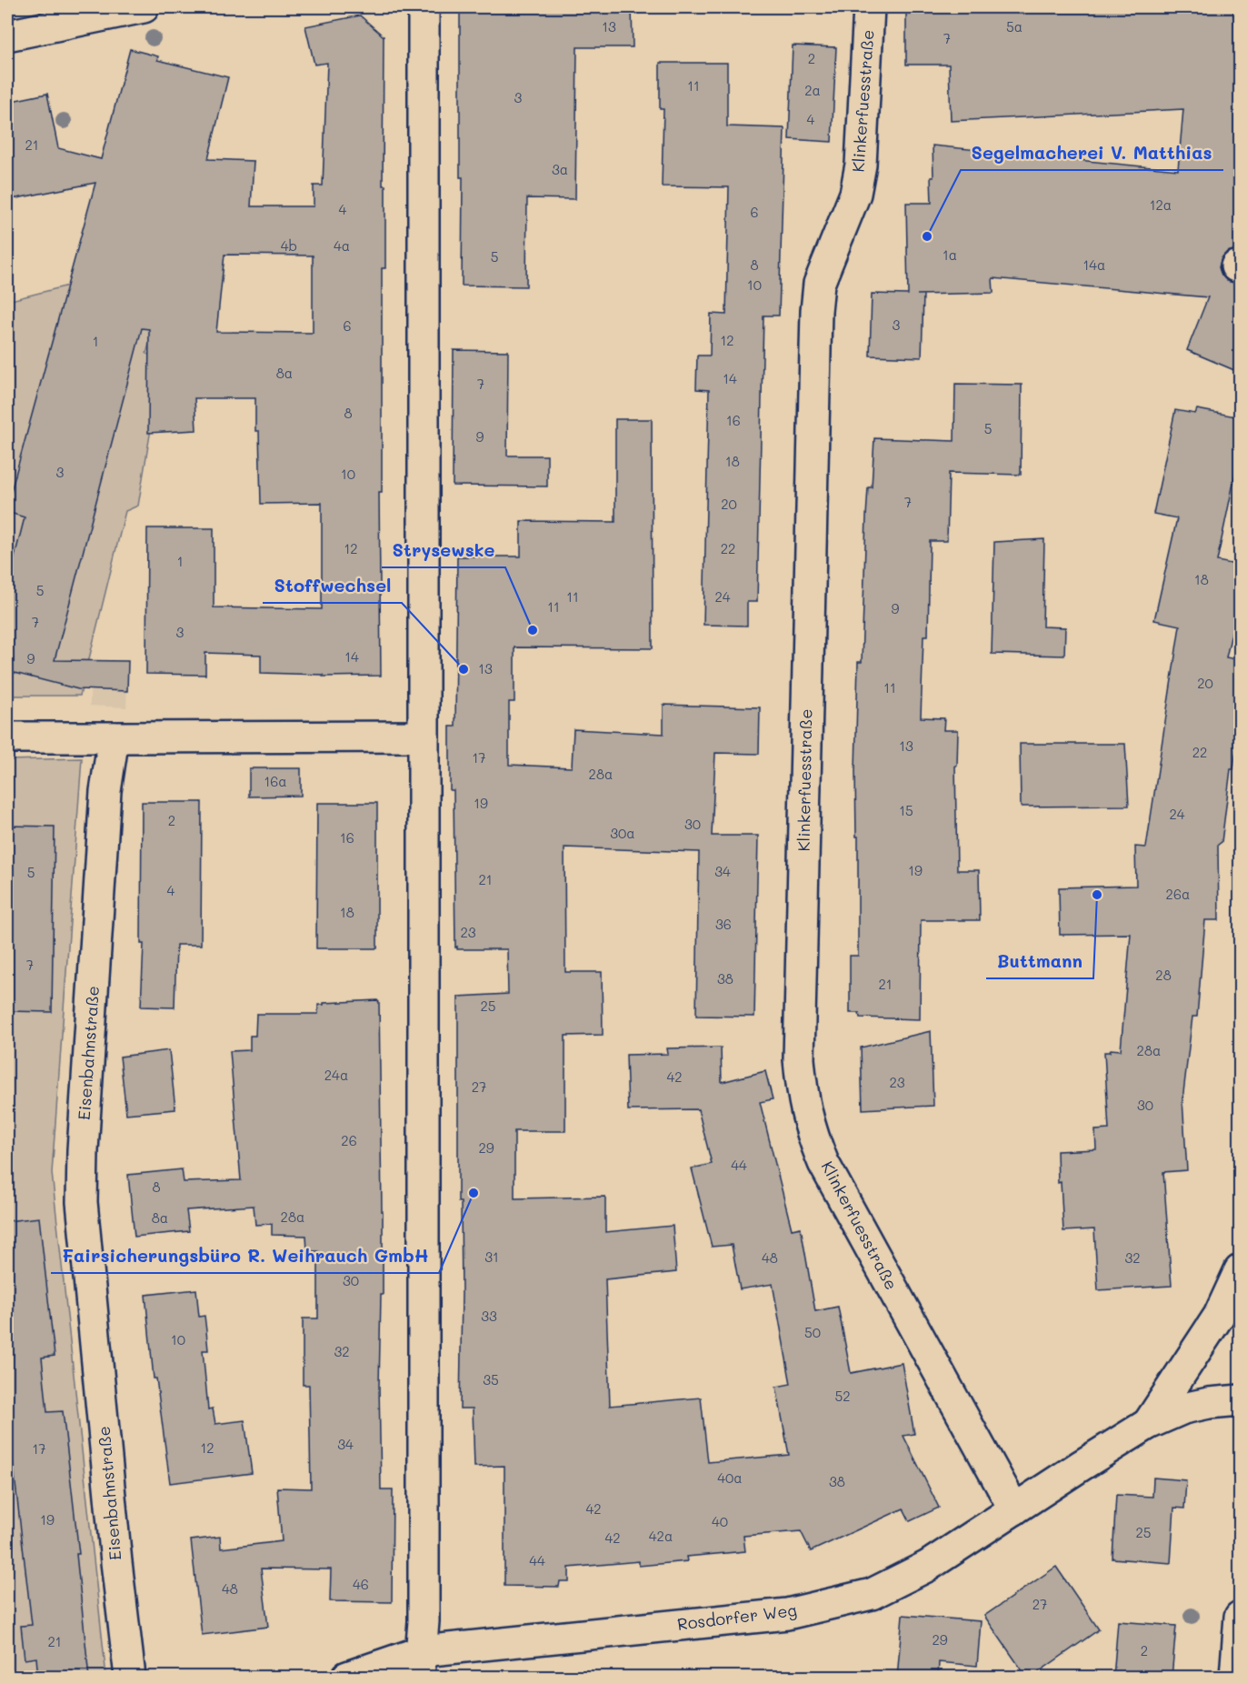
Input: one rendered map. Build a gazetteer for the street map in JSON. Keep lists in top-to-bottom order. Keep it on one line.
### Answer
{"streets":{"street":["Klinkerfuesstraße","Eisenbahnstraße","Rosdorfer Weg"]},"crossings":[["Klinkerfuesstraße","Rosdorfer Weg"]],"places":["Segelmacherei V. Matthias","Strysewske","Stoffwechsel","Buttmann","Fairsicherungsbüro R. Weihrauch GmbH"],"house_numbers":["13","5a","7","2","11","2a","3","4","21","3a","12a","4","6","4b","4a","1a","5","8","14a","10","3","6","12","1","8a","14","7","8","16","5","9","18","3","10","7","20","12","22","1","18","5","11","24","11","9","7","3","14","9","13","20","11","13","22","17","28a","16a","19","15","24","2","30","30a","16","19","34","5","21","4","26a","18","36","23","7","28","38","21","25","28a","24a","42","23","27","30","26","29","44","8","28a","8a","31","48","32","30","33","50","10","32","35","52","34","12","17","40a","38","42","19","40","25","42a","42","44","46","48","27","29","21","2"]}
